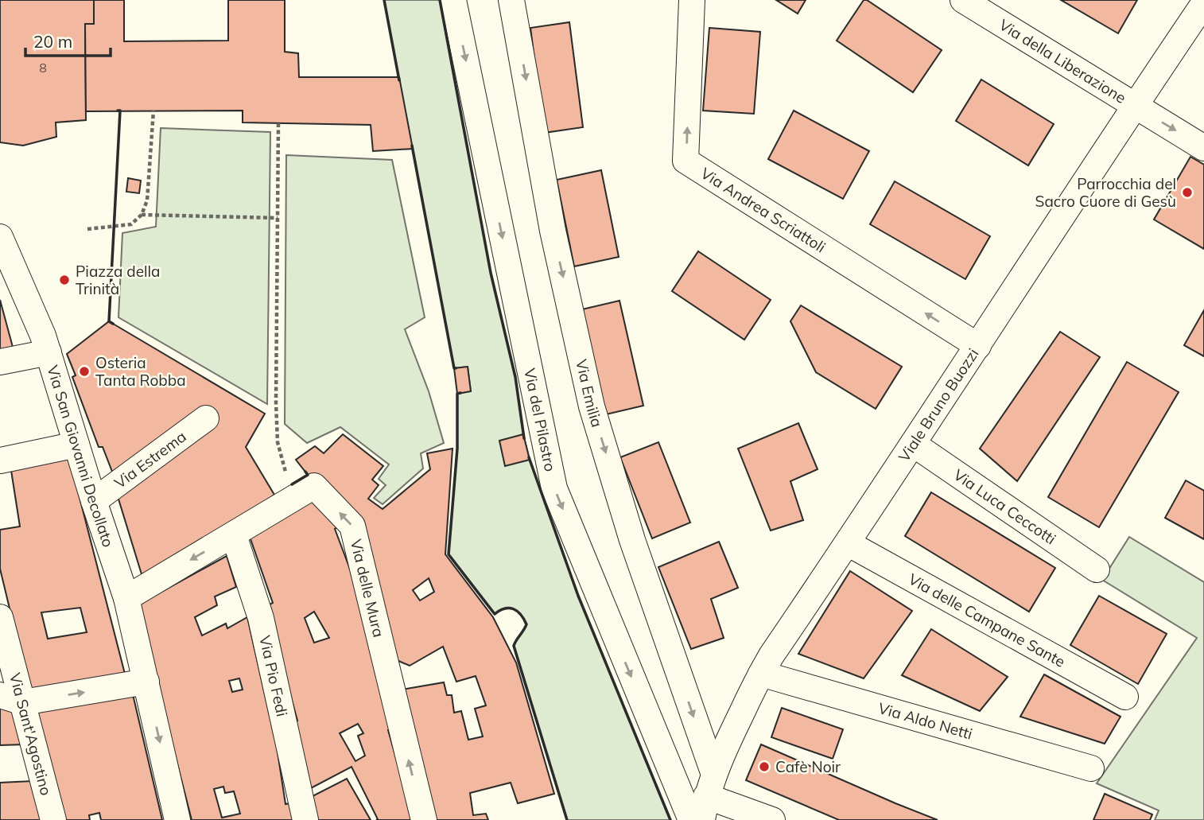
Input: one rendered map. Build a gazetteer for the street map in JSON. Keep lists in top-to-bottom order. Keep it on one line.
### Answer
{"streets":{"street":["Via della Liberazione","Via Andrea Scriattoli","Via Emilia","Viale Bruno Buozzi","Via del Pilastro","Via San Giovanni Decollato","Via Estrema","Via Luca Ceccotti","Via delle Mura","Via delle Campane Sante","Via Pio Fedi","Via Aldo Netti","Via Sant'Agostino"]},"crossings":[["Via della Liberazione","Viale Bruno Buozzi"],["Via Andrea Scriattoli","Viale Bruno Buozzi"],["Via Emilia","Viale Bruno Buozzi"],["Viale Bruno Buozzi","Via Luca Ceccotti"],["Viale Bruno Buozzi","Via delle Campane Sante"],["Viale Bruno Buozzi","Via Aldo Netti"],["Via San Giovanni Decollato","Via Estrema"],["Via San Giovanni Decollato","Via delle Mura"],["Via delle Mura","Via Pio Fedi"]],"one_way":["Via Andrea Scriattoli","Via Emilia","Via del Pilastro"],"places":["Parrocchia del Sacro Cuore di Gesù","Piazza della Trinità","Osteria Tanta Robba","Cafè Noir"],"house_numbers":["8"],"scale_bar":"20 m"}
